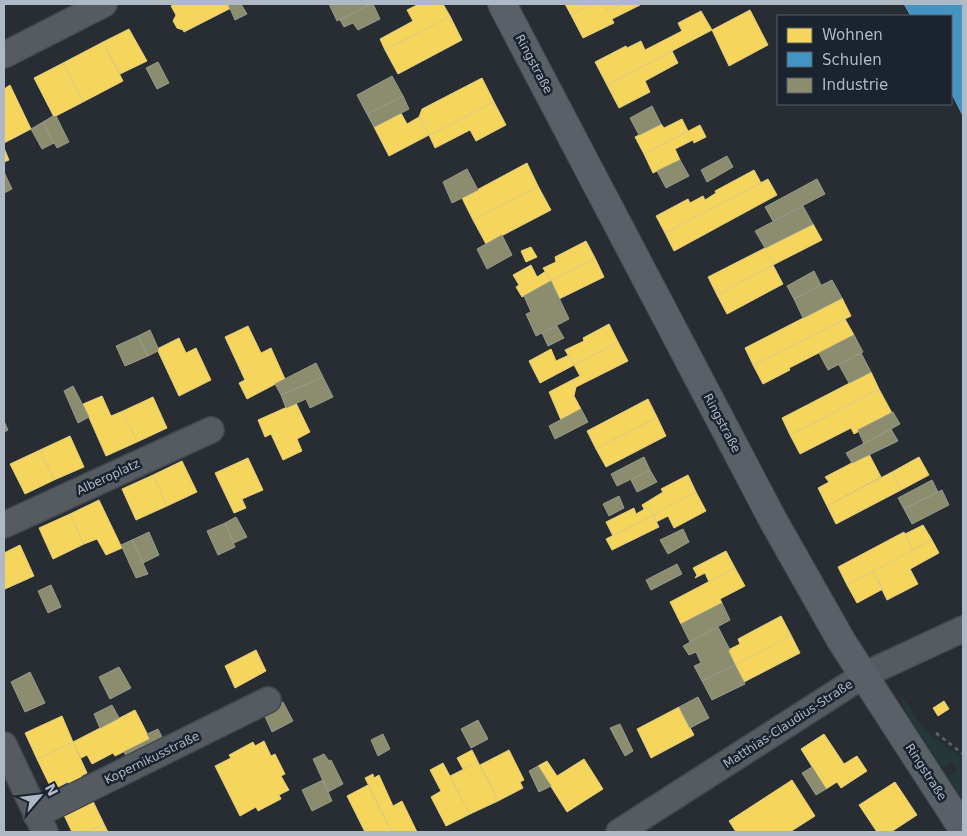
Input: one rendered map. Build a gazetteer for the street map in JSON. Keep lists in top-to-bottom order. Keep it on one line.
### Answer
{"streets":{"main road":["Ringstraße"],"street":["Alberoplatz","Matthias-Claudius-Straße","Kopernikusstraße"]},"crossings":[["Ringstraße","Matthias-Claudius-Straße"]],"legend":["Wohnen","Schulen","Industrie"],"north":"top right"}
